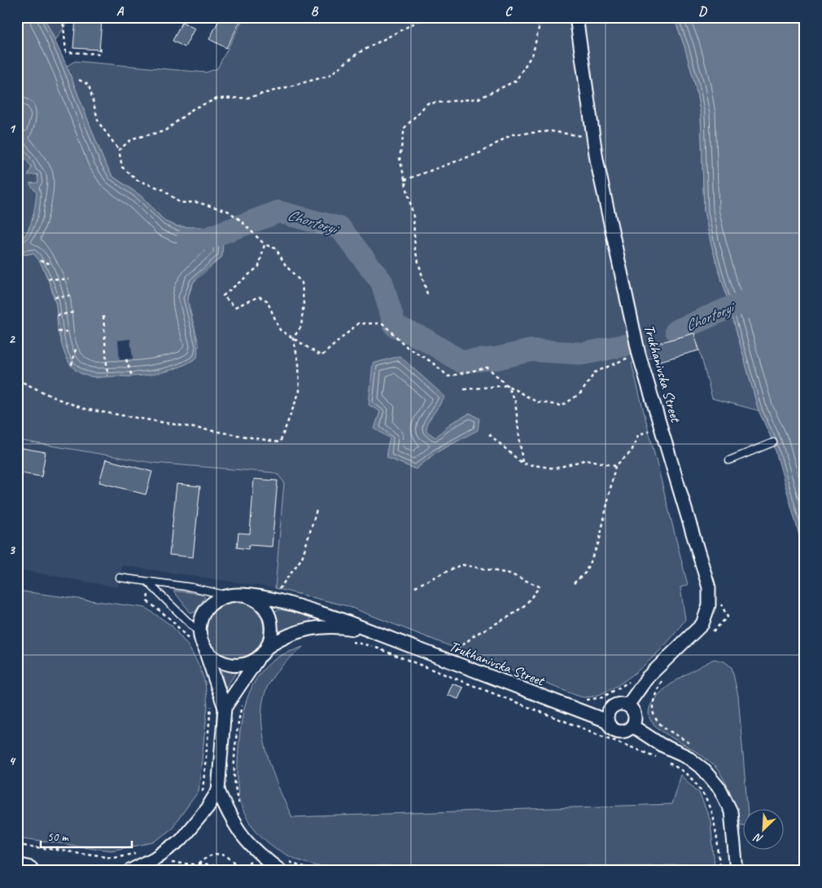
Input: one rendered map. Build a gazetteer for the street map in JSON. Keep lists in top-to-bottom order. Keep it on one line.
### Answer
{"streets":{"street":["Trukhanivska Street"]},"water":["Chortoryi"],"scale_bar":"50 m","north":"bottom left","grid":{"columns":["A","B","C","D"],"rows":["1","2","3","4"]}}
